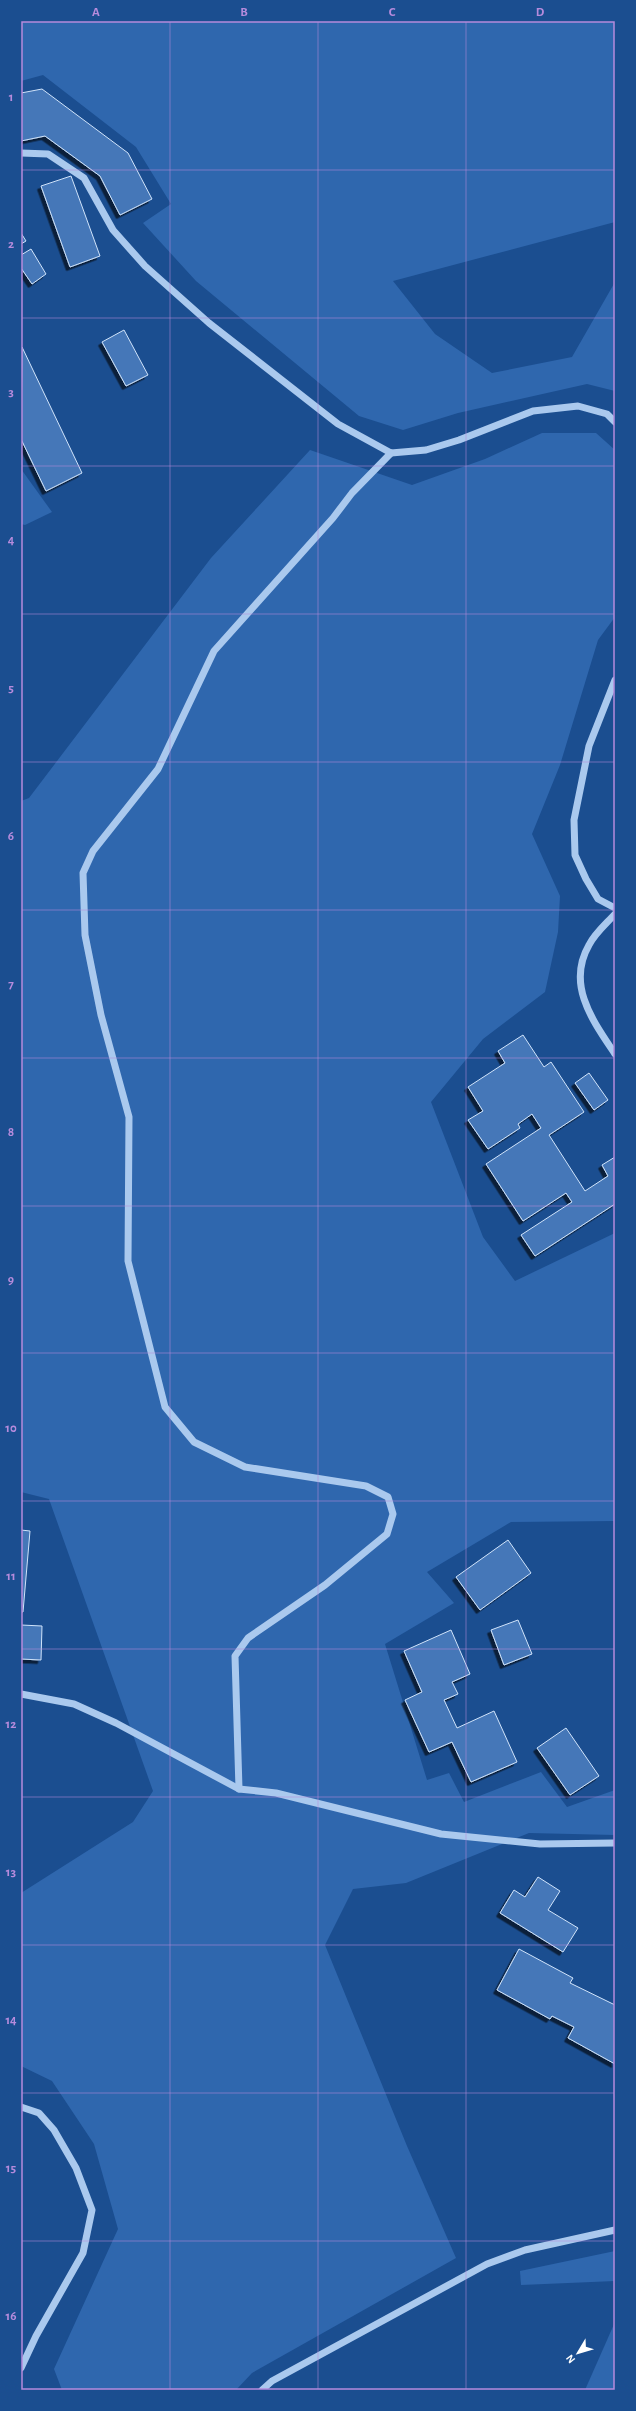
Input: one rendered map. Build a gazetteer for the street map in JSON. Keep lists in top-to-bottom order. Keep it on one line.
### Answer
{"north":"bottom left","grid":{"columns":["A","B","C","D"],"rows":["1","2","3","4","5","6","7","8","9","10","11","12","13","14","15","16"]}}
